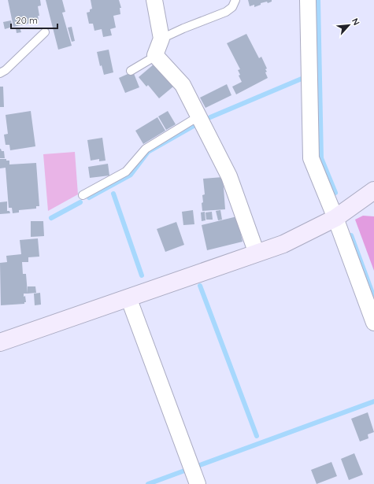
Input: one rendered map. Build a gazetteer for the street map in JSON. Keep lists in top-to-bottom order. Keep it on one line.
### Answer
{"scale_bar":"20 m","north":"top right"}
